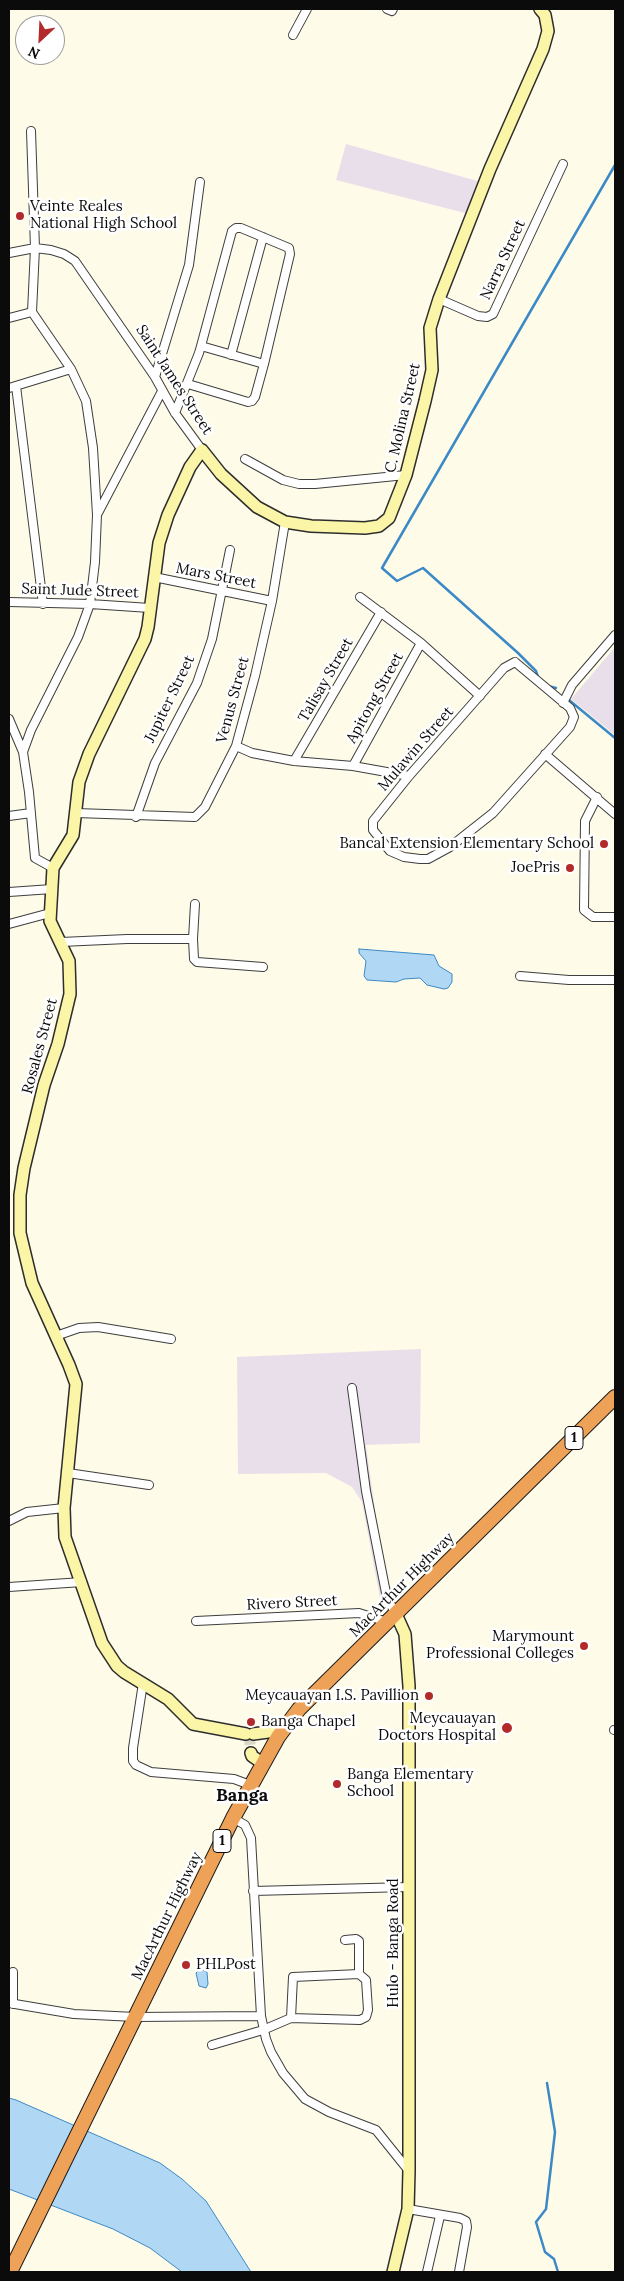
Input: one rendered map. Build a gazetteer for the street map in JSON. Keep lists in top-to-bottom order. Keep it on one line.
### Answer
{"streets":{"highway":["1","MacArthur Highway"],"street":["Narra Street","Saint James Street","C. Molina Street","Mars Street","Saint Jude Street","Talisay Street","Apitong Street","Jupiter Street","Venus Street","Mulawin Street","Rosales Street","Rivero Street","Hulo - Banga Road"]},"crossings":[["Narra Street","C. Molina Street"],["Saint James Street","C. Molina Street"],["Saint James Street","Mars Street"],["Saint James Street","Saint Jude Street"],["Saint James Street","Venus Street"],["Saint James Street","Rosales Street"],["C. Molina Street","Venus Street"],["Mars Street","Jupiter Street"],["Mars Street","Venus Street"],["Jupiter Street","Venus Street"],["Rosales Street","MacArthur Highway"],["MacArthur Highway","Rivero Street"],["MacArthur Highway","Hulo - Banga Road"],["Rivero Street","Hulo - Banga Road"]],"districts":["Banga"],"places":["Veinte Reales National High School","Bancal Extension Elementary School","JoePris","Marymount Professional Colleges","Meycauayan I.S. Pavillion","Banga Chapel","Meycauayan Doctors Hospital","Banga Elementary School","PHLPost"],"north":"bottom left"}
